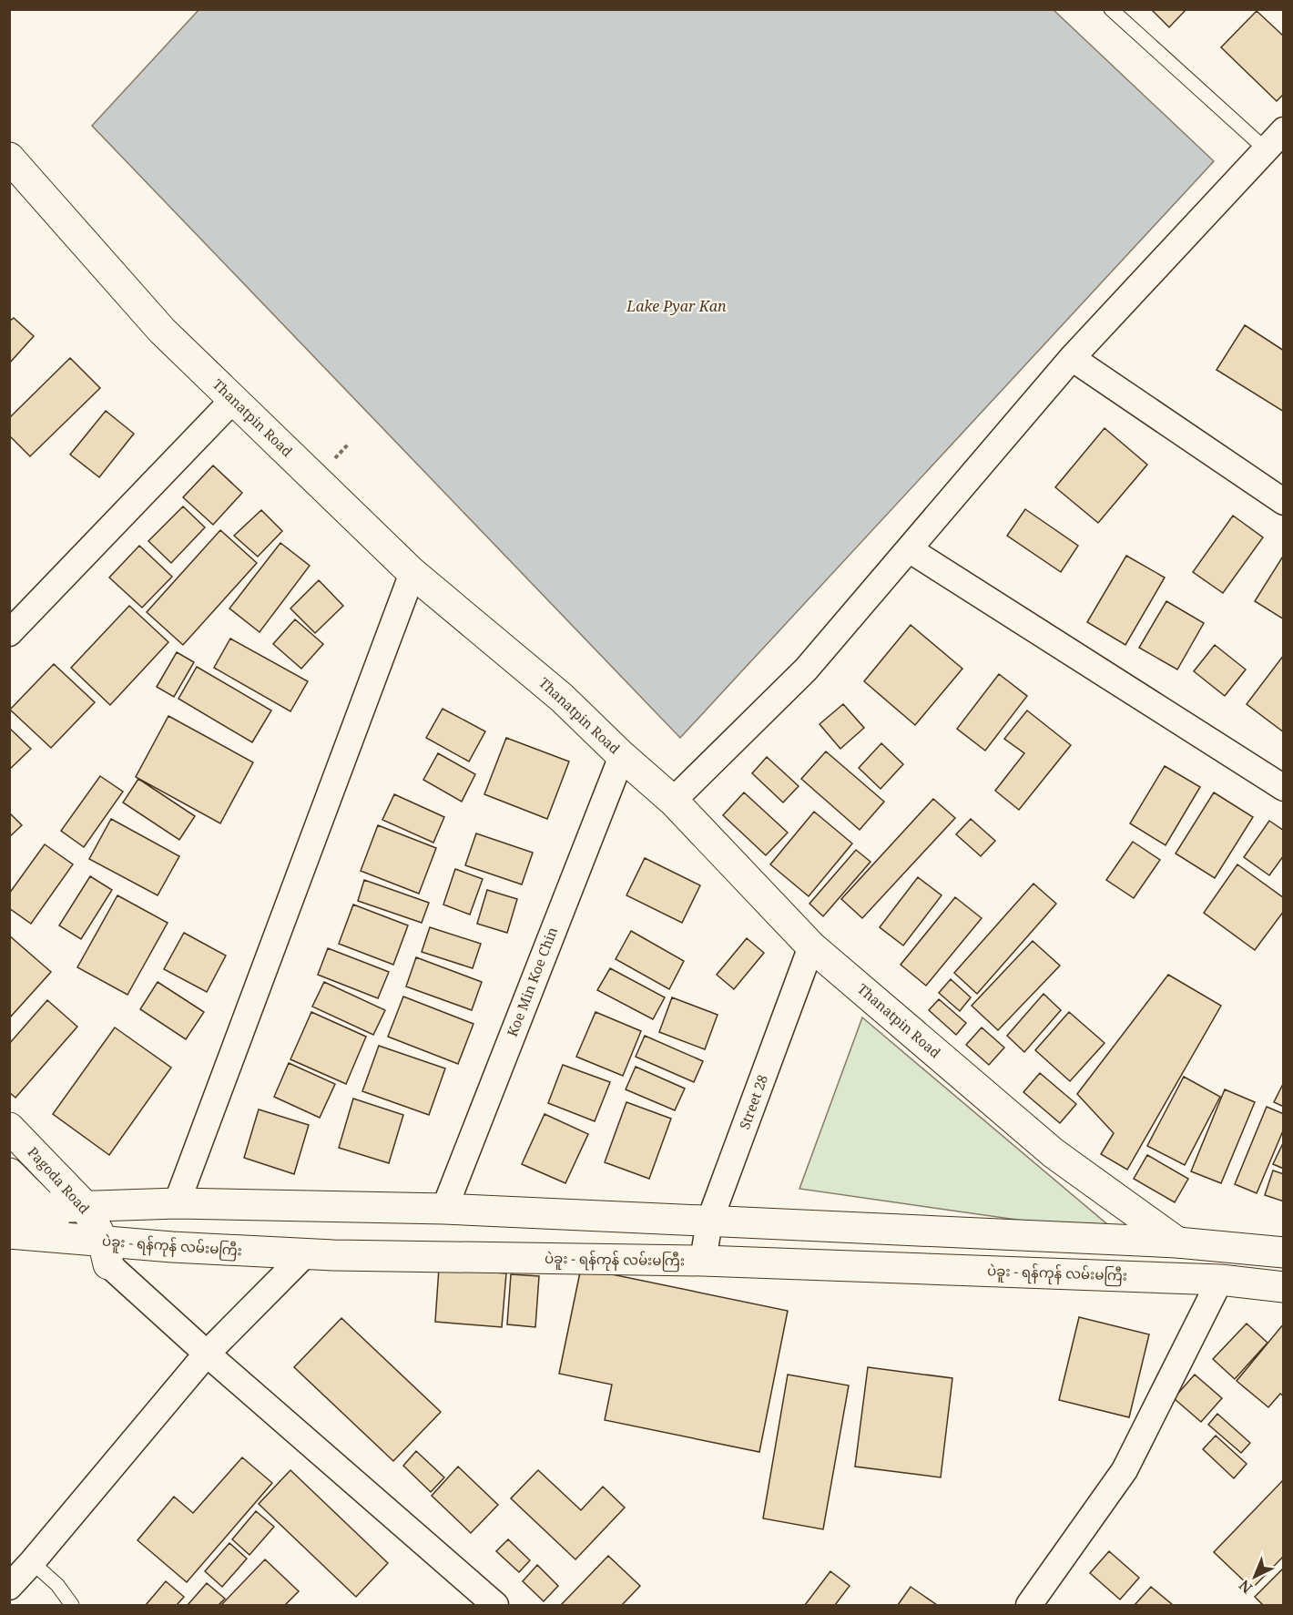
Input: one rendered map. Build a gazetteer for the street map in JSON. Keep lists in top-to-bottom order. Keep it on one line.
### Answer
{"streets":{"main road":["Thanatpin Road","Pagoda Road","ပဲခူး - ရန်ကုန် လမ်းမကြီး"],"street":["Koe Min Koe Chin","Street 28"]},"crossings":[["Thanatpin Road","Koe Min Koe Chin"],["Thanatpin Road","Street 28"],["Street 28","ပဲခူး - ရန်ကုန် လမ်းမကြီး"],["Pagoda Road","ပဲခူး - ရန်ကုန် လမ်းမကြီး"]],"water":["Lake Pyar Kan"],"north":"bottom left"}
